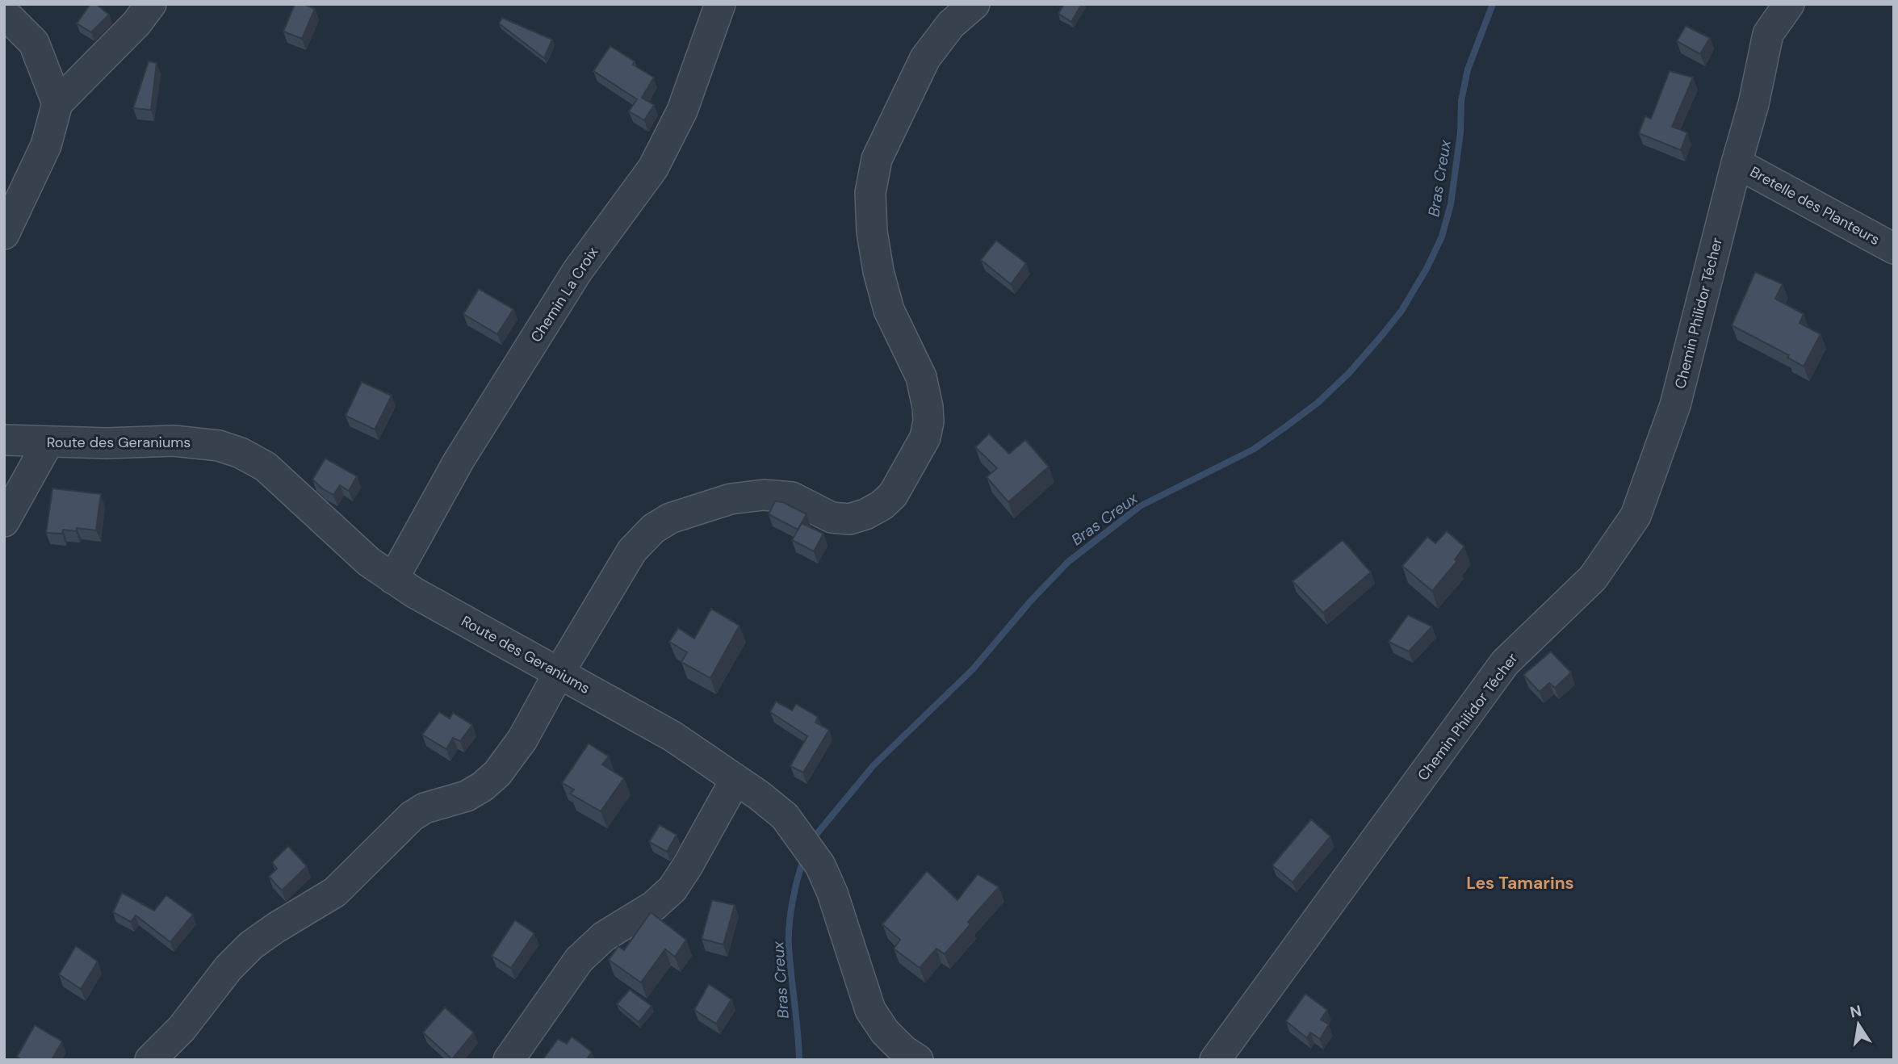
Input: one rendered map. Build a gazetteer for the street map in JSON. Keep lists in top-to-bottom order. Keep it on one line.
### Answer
{"streets":{"street":["Bretelle des Planteurs","Chemin La Croix","Chemin Philidor Técher","Route des Geraniums"]},"crossings":[["Bretelle des Planteurs","Chemin Philidor Técher"],["Chemin La Croix","Route des Geraniums"]],"districts":["Les Tamarins"],"water":["Bras Creux"],"north":"top"}
